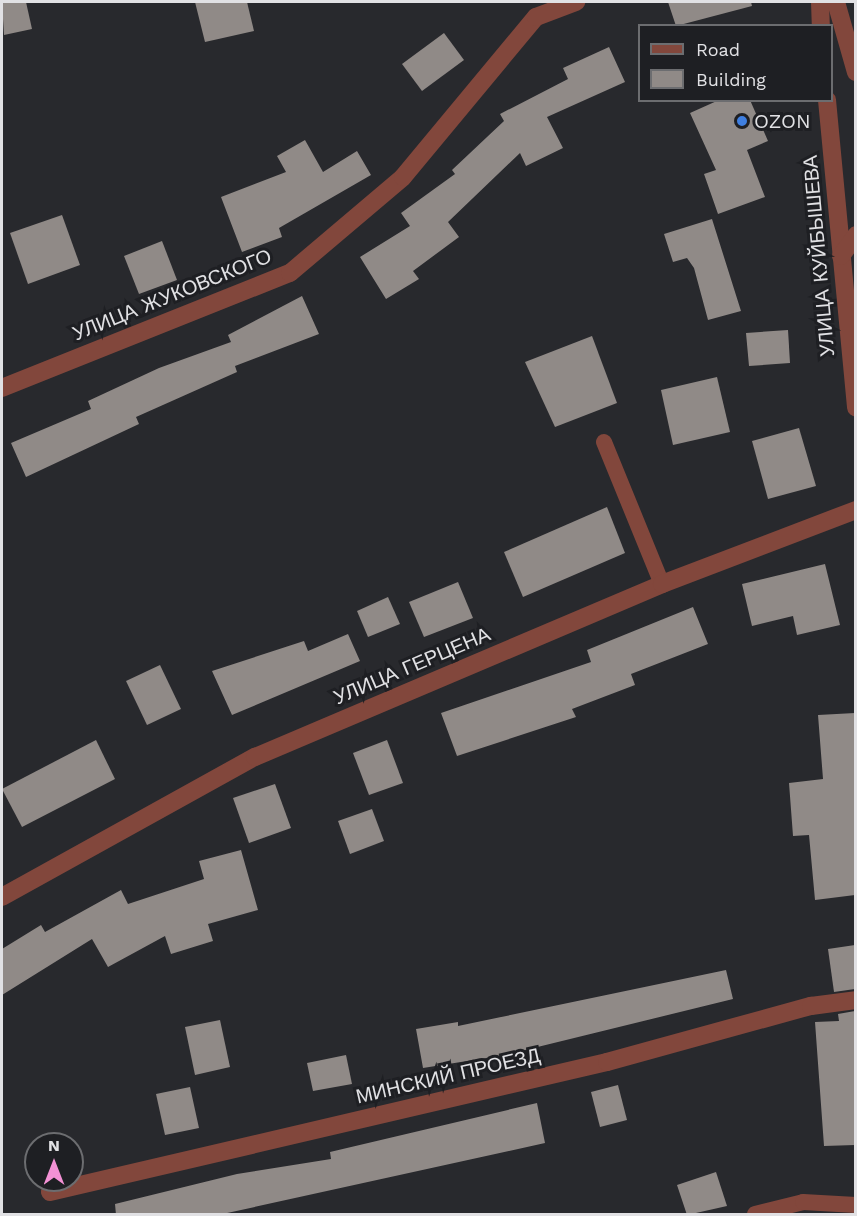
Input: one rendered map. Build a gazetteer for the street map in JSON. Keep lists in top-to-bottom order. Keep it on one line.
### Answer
{"streets":{"street":["УЛИЦА КУЙБЫШЕВА","УЛИЦА ЖУКОВСКОГО","УЛИЦА ГЕРЦЕНА","МИНСКИЙ ПРОЕЗД"]},"places":["OZON"],"legend":["Road","Building"],"north":"top"}
